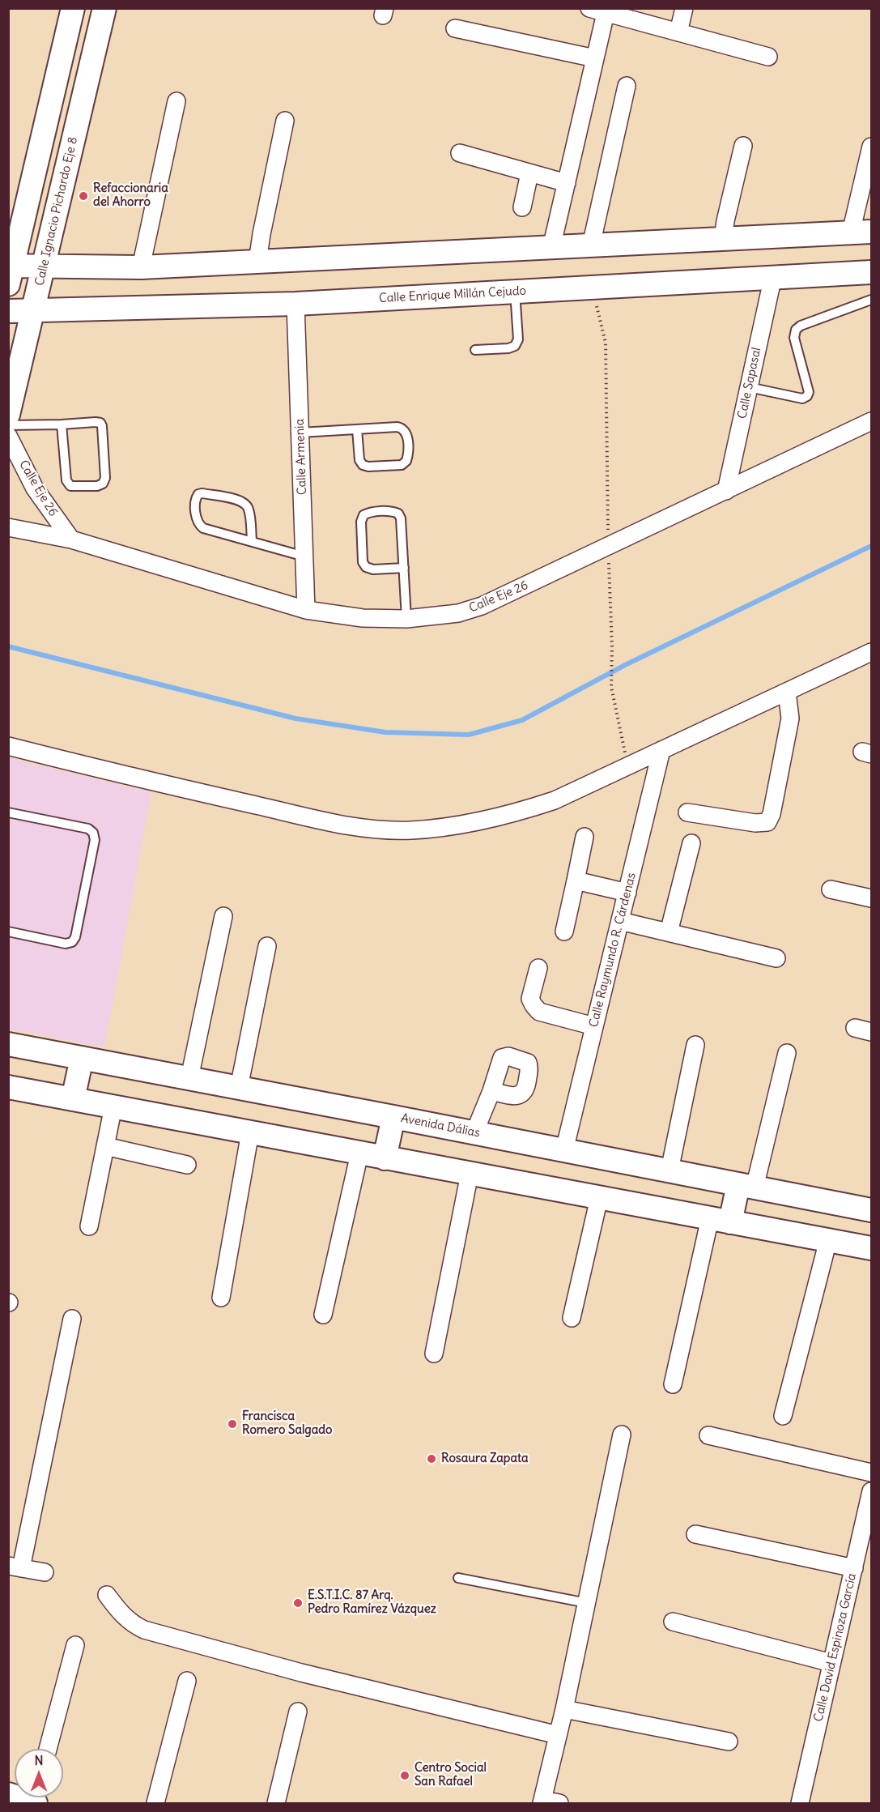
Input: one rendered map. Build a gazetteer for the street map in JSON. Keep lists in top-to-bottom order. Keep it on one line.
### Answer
{"streets":{"main road":["Calle Ignacio Pichardo Eje 8","Calle Enrique Millán Cejudo","Avenida Dálias"],"street":["Calle Sapasal","Calle Armenia","Calle Eje 26","Calle Raymundo R. Cárdenas","Calle David Espinoza García"]},"crossings":[["Calle Ignacio Pichardo Eje 8","Calle Enrique Millán Cejudo"],["Calle Enrique Millán Cejudo","Calle Sapasal"],["Calle Enrique Millán Cejudo","Calle Armenia"],["Calle Sapasal","Calle Eje 26"],["Calle Armenia","Calle Eje 26"],["Calle Raymundo R. Cárdenas","Avenida Dálias"]],"places":["Refaccionaria del Ahorro","Francisca Romero Salgado","Rosaura Zapata","E.S.T.I.C. 87 Arq. Pedro Ramírez Vázquez","Centro Social San Rafael"],"north":"top"}
